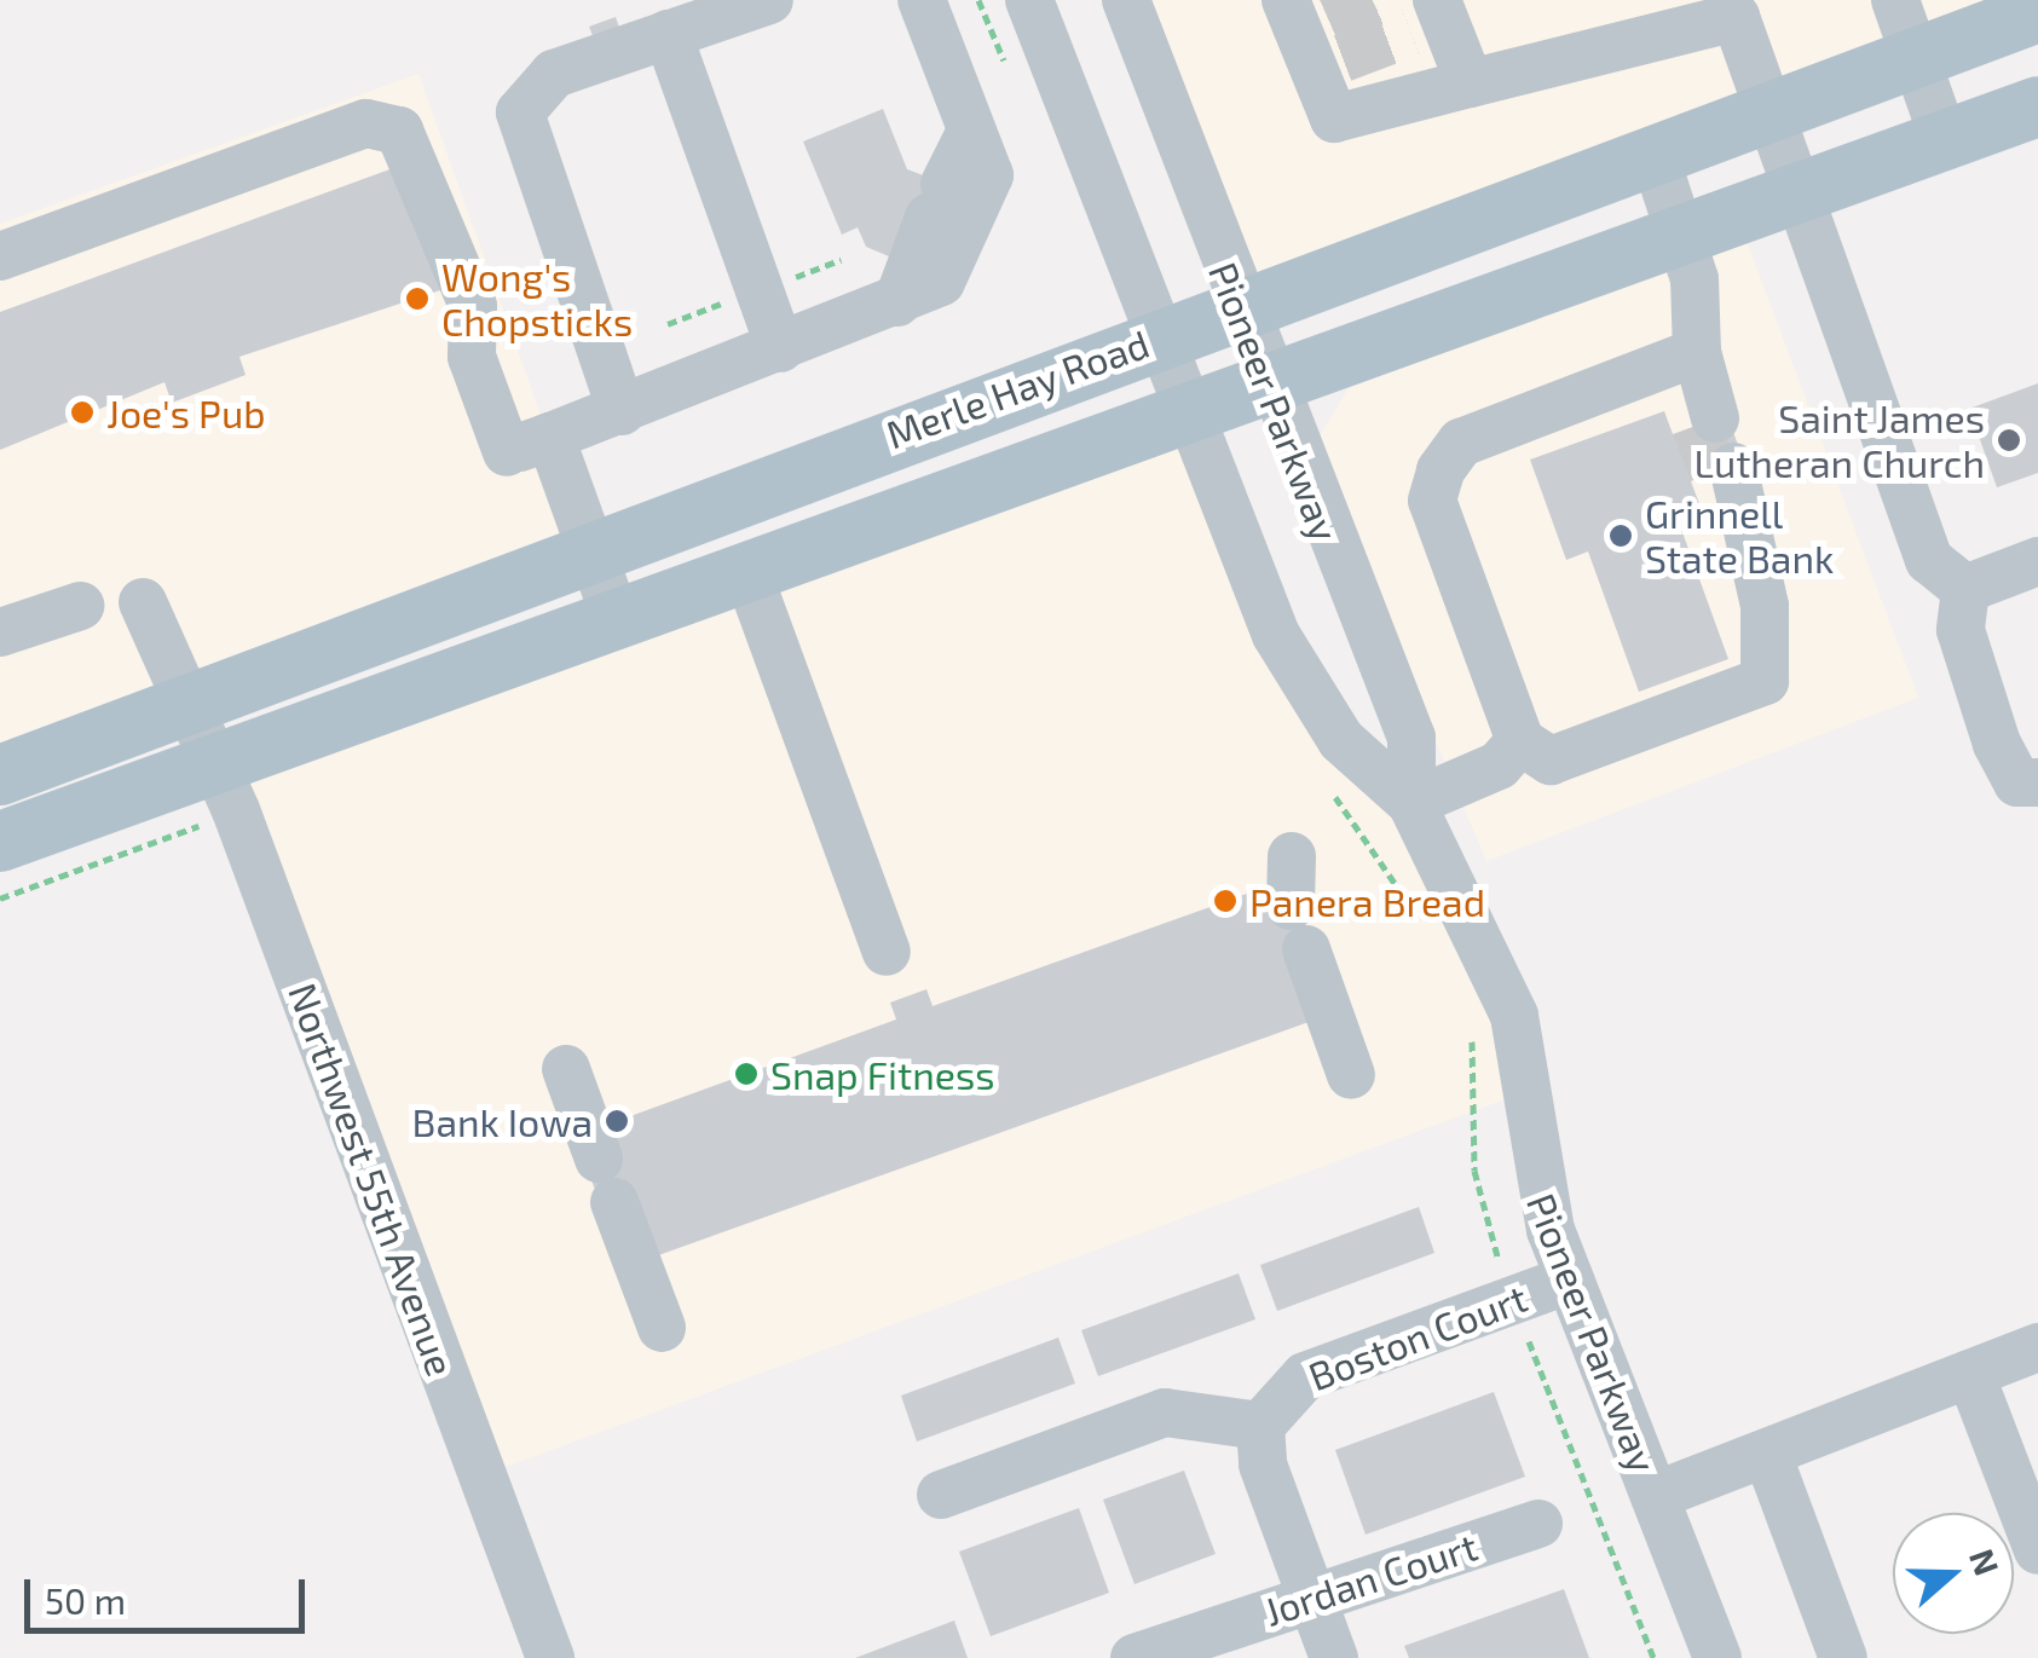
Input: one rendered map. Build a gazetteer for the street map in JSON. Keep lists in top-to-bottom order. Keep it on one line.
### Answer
{"streets":{"main road":["Merle Hay Road"],"street":["Pioneer Parkway","Northwest 55th Avenue","Boston Court","Jordan Court"]},"crossings":[["Merle Hay Road","Pioneer Parkway"],["Merle Hay Road","Northwest 55th Avenue"],["Pioneer Parkway","Boston Court"]],"places":["Wong's Chopsticks","Joe's Pub","Saint James Lutheran Church","Grinnell State Bank","Panera Bread","Snap Fitness","Bank Iowa"],"scale_bar":"50 m","north":"right"}
